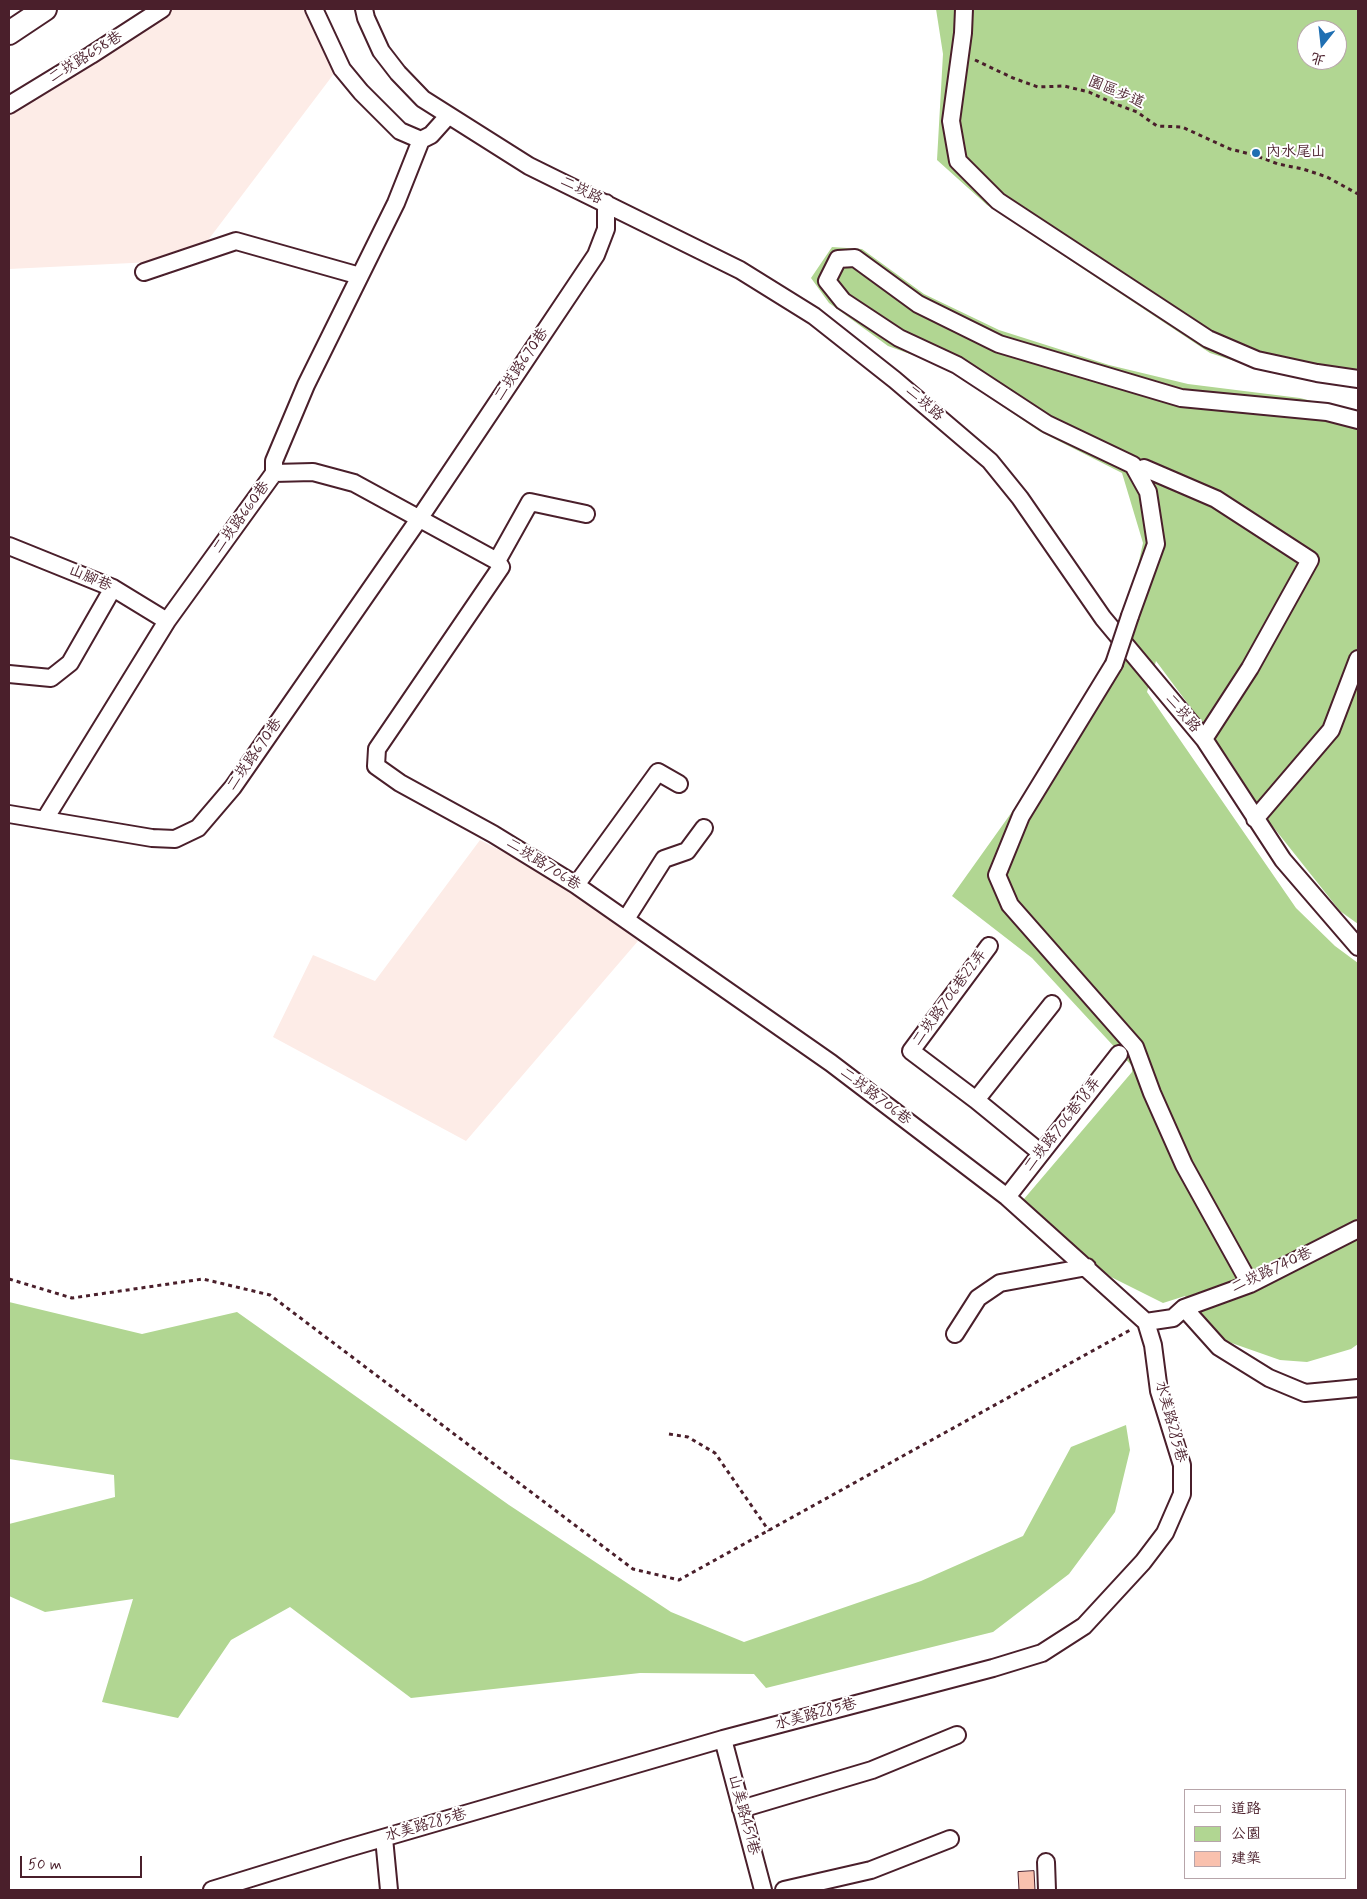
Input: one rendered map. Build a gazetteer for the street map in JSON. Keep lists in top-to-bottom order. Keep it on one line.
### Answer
{"streets":{"street":["二崁路658巷","二崁路","二崁路670巷","二崁路660巷","山腳巷","二崁路706巷","二崁路706巷22弄","二崁路706巷18弄","二崁路740巷","水美路285巷","山美路451巷"],"path":["園區步道"]},"crossings":[["二崁路","二崁路670巷"],["二崁路670巷","二崁路660巷"],["二崁路660巷","山腳巷"],["二崁路706巷","二崁路706巷18弄"],["二崁路706巷","水美路285巷"],["水美路285巷","山美路451巷"]],"places":["內水尾山"],"legend":["道路","公園","建築"],"scale_bar":"50 m","north":"bottom"}
